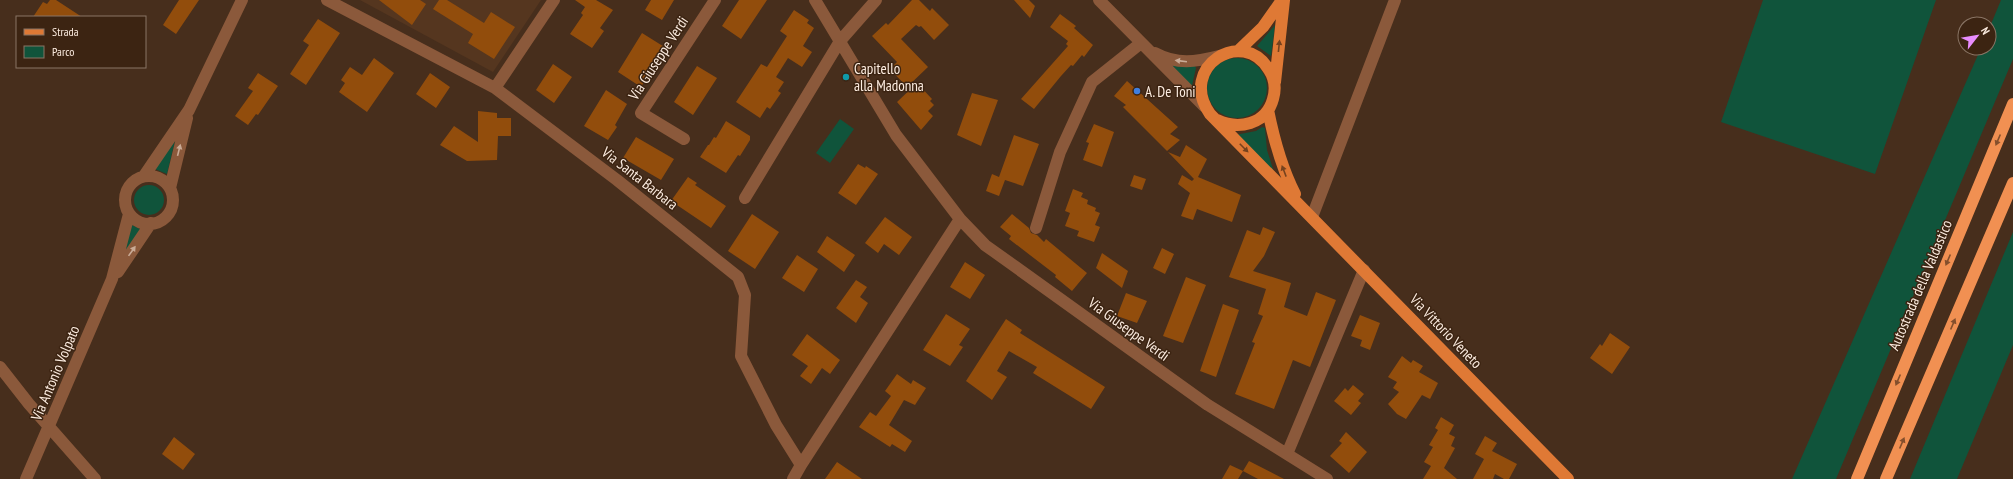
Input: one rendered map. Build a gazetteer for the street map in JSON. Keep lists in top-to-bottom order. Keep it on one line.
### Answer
{"streets":{"highway":["Autostrada della Valdastico"],"main road":["Via Vittorio Veneto"],"street":["Via Giuseppe Verdi","Via Santa Barbara","Via Antonio Volpato"]},"places":["Capitello alla Madonna","A. De Toni"],"legend":["Strada","Parco"],"north":"top right"}
